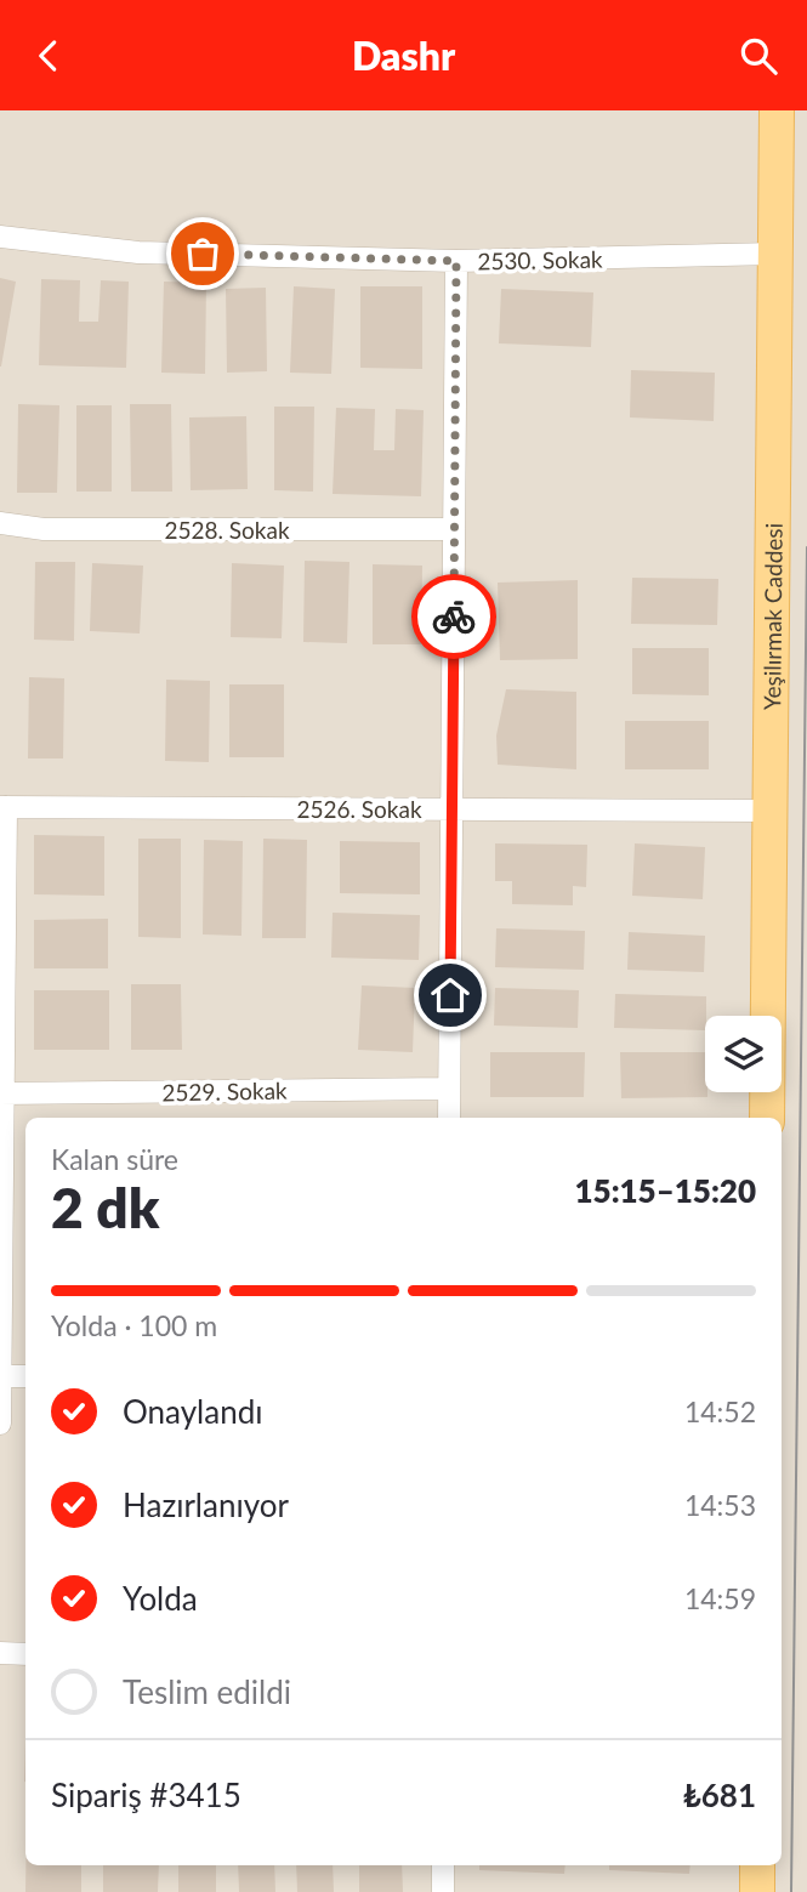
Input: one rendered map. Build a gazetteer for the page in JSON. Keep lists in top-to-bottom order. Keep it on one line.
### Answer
{"streets":{"main road":["Yeşilırmak Caddesi"],"street":["2530. Sokak","2528. Sokak","2526. Sokak","2529. Sokak"]},"crossings":[["2530. Sokak","Yeşilırmak Caddesi"],["Yeşilırmak Caddesi","2526. Sokak"]],"page":{"header":"Dashr","heading":["2 dk","Kalan süre","15:15–15:20"],"panel":["Sipariş #3415","₺681"],"bar":"Yolda · 100 m","list":[["Onaylandı","14:52"],["Hazırlanıyor","14:53"],["Yolda","14:59"],"Teslim edildi"]}}
